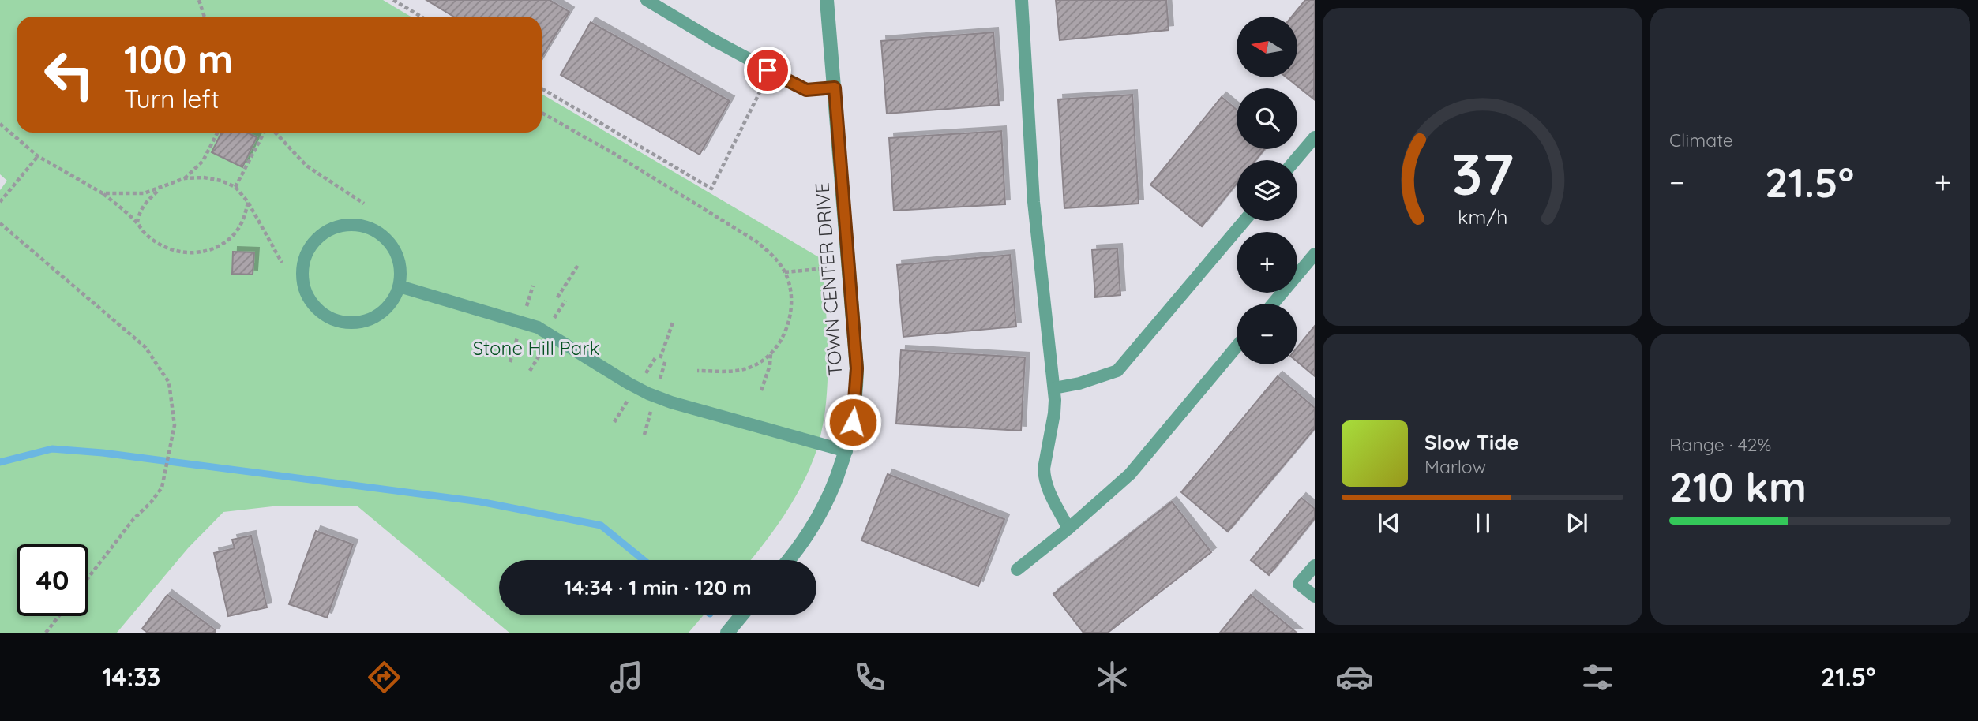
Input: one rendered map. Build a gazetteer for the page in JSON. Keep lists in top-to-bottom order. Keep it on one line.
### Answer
{"streets":{"street":["TOWN CENTER DRIVE"]},"parks":["Stone Hill Park"],"north":"left","page":{"tile":["Climate",["Range · 42%","210 km"]],"map_buttons":["+","−"],"turn":["100 m","Turn left"],"heat":["−","21.5°","+"],"song":["Slow Tide","Marlow"],"limit":"40","trip":"14:34 · 1 min · 120 m","tabs":["14:33","21.5°"],"gauge":["37","km/h"]}}
